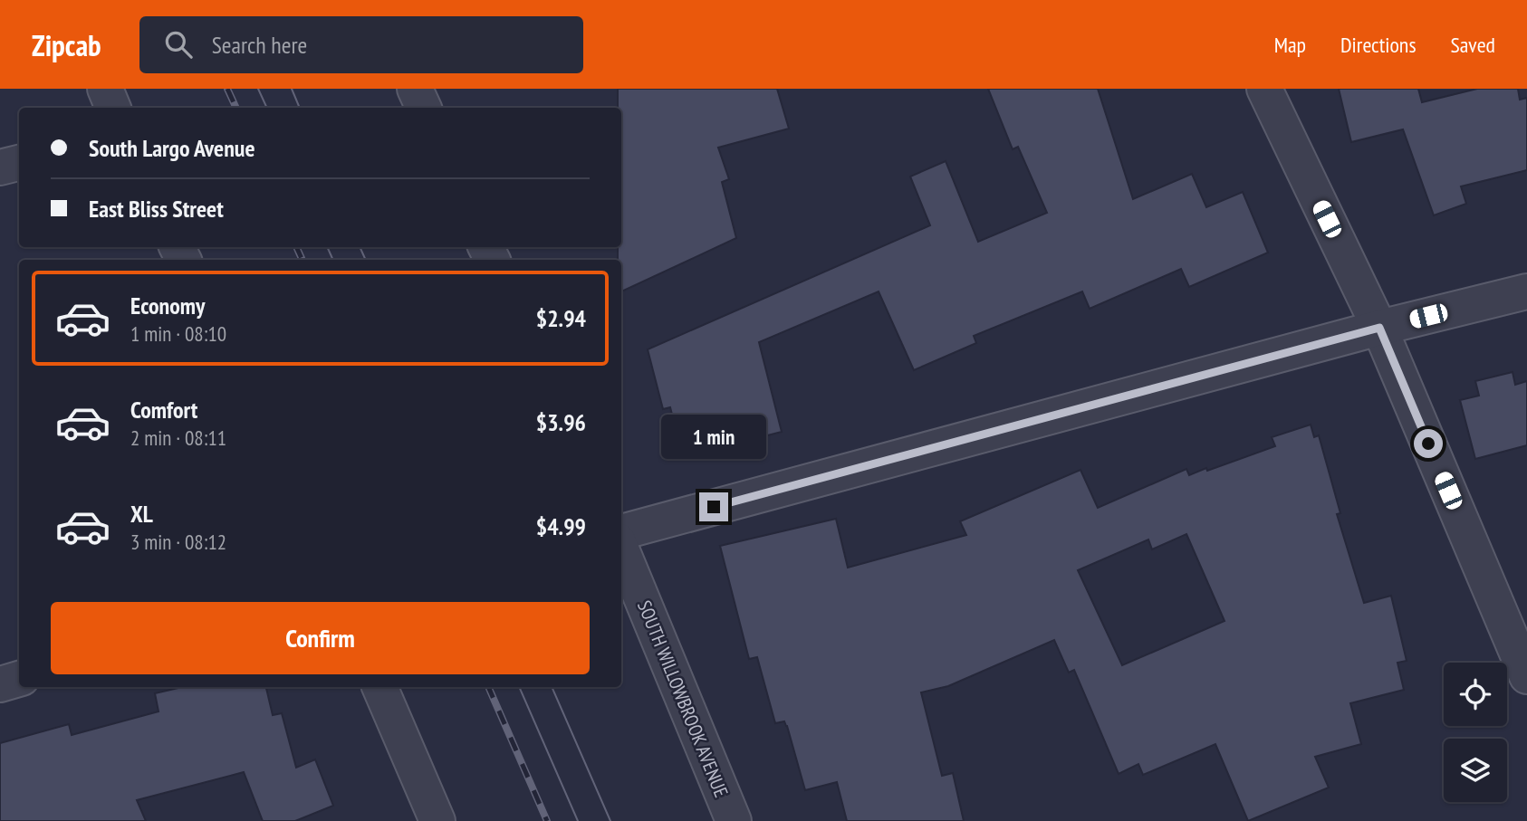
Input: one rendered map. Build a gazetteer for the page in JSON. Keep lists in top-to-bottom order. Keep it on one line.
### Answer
{"streets":{"street":["SOUTH WILLOWBROOK AVENUE"]},"page":{"header":"Zipcab","search":"Search here","nav":["Map","Directions","Saved"],"banner":["South Largo Avenue","East Bliss Street"],"list":[{"name":"Economy","note":"1 min · 08:10","value":"$2.94"},{"name":"Comfort","note":"2 min · 08:11","value":"$3.96"},{"name":"XL","note":"3 min · 08:12","value":"$4.99"}],"bubble":"1 min","buttons":"Confirm"}}
